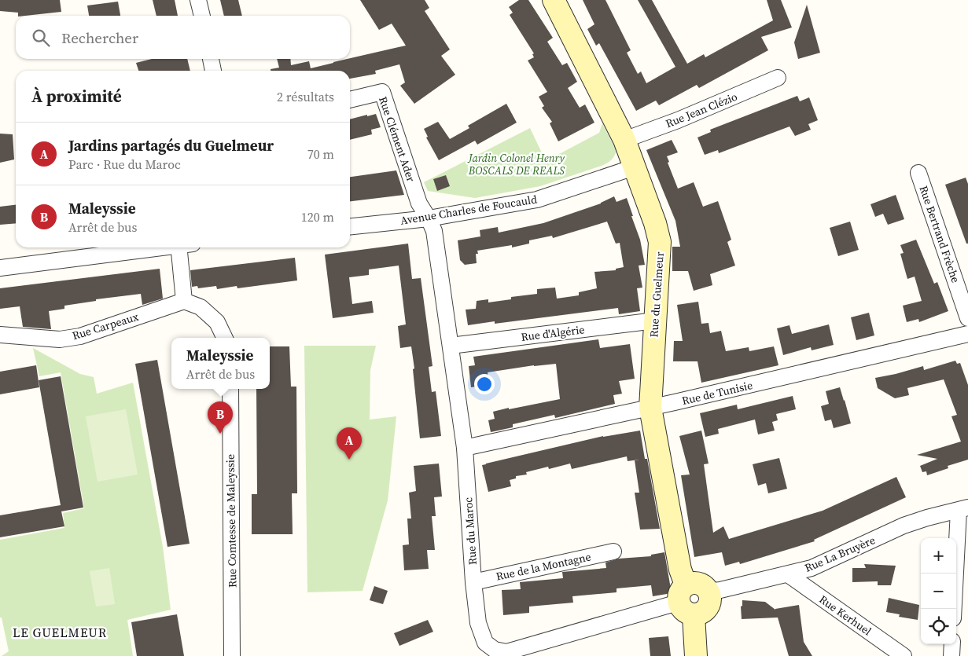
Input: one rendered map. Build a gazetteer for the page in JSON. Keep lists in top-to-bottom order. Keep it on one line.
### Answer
{"streets":{"street":["Rue Jean Clézio","Rue Clément Ader","Avenue Charles de Foucauld","Rue Bertrand Frèche","Rue du Guelmeur","Rue Carpeaux","Rue d'Algérie","Rue de Tunisie","Rue Comtesse de Maleyssie","Rue du Maroc","Rue La Bruyère","Rue de la Montagne","Rue Kerhuel"]},"crossings":[["Rue Jean Clézio","Rue du Guelmeur"],["Rue Clément Ader","Avenue Charles de Foucauld"],["Rue Clément Ader","Rue du Maroc"],["Avenue Charles de Foucauld","Rue du Guelmeur"],["Avenue Charles de Foucauld","Rue du Maroc"],["Rue du Guelmeur","Rue d'Algérie"],["Rue du Guelmeur","Rue de Tunisie"],["Rue du Guelmeur","Rue du Maroc"],["Rue d'Algérie","Rue du Maroc"],["Rue de Tunisie","Rue du Maroc"],["Rue du Maroc","Rue de la Montagne"],["Rue La Bruyère","Rue Kerhuel"]],"districts":["LE GUELMEUR"],"parks":["Jardin Colonel Henry BOSCALS DE REALS"],"page":{"search":"Rechercher","heading":["À proximité","2 résultats"],"list":[{"mark":"A","name":"Jardins partagés du Guelmeur","note":"Parc · Rue du Maroc","value":"70 m"},{"mark":"B","name":"Maleyssie","note":"Arrêt de bus","value":"120 m"}],"popup":["Maleyssie","Arrêt de bus"],"pins":["B","A"],"map_buttons":["+","−"]}}
